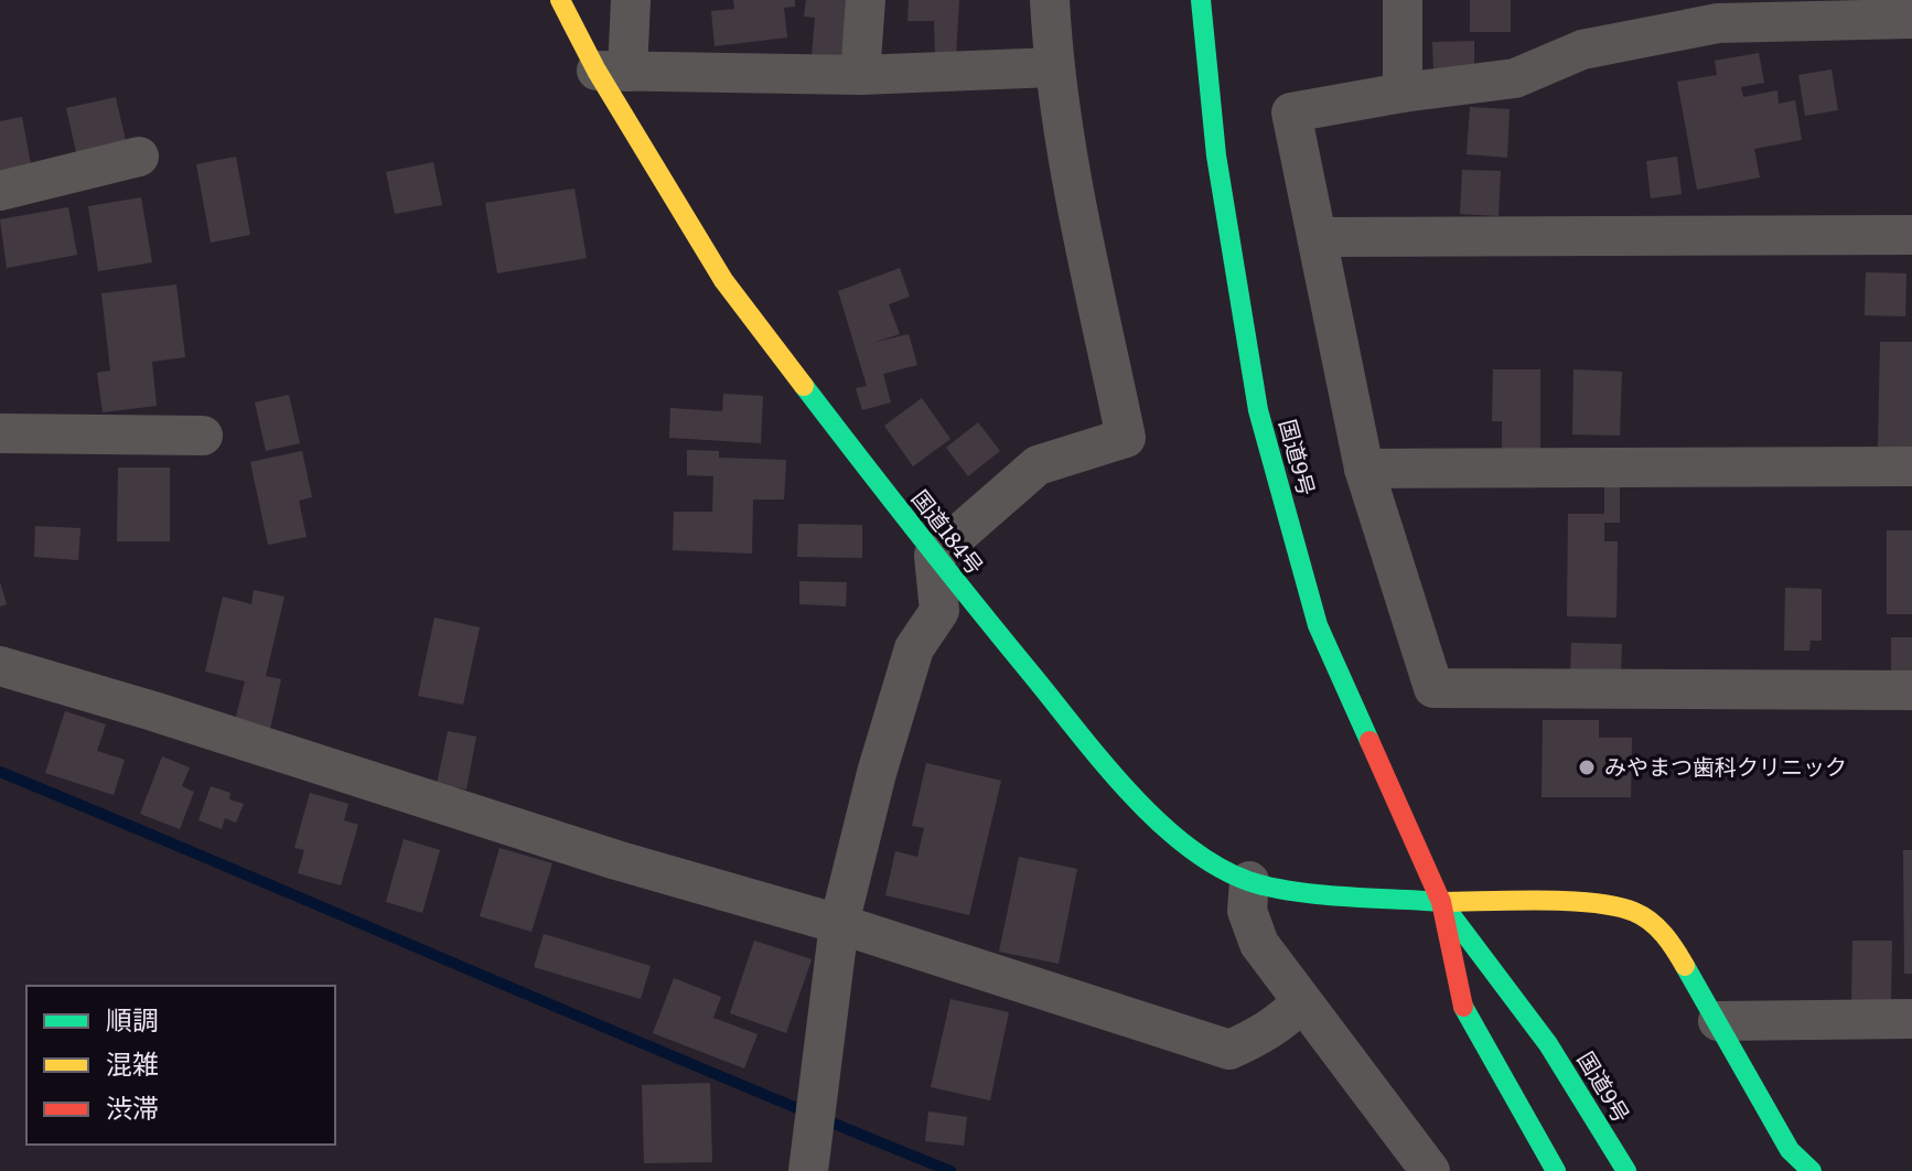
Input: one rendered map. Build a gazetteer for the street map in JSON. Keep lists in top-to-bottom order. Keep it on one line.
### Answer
{"streets":{"main road":["国道9号","国道184号"]},"crossings":[["国道9号","国道184号"]],"places":["みやまつ歯科クリニック"],"legend":["順調","混雑","渋滞"]}
